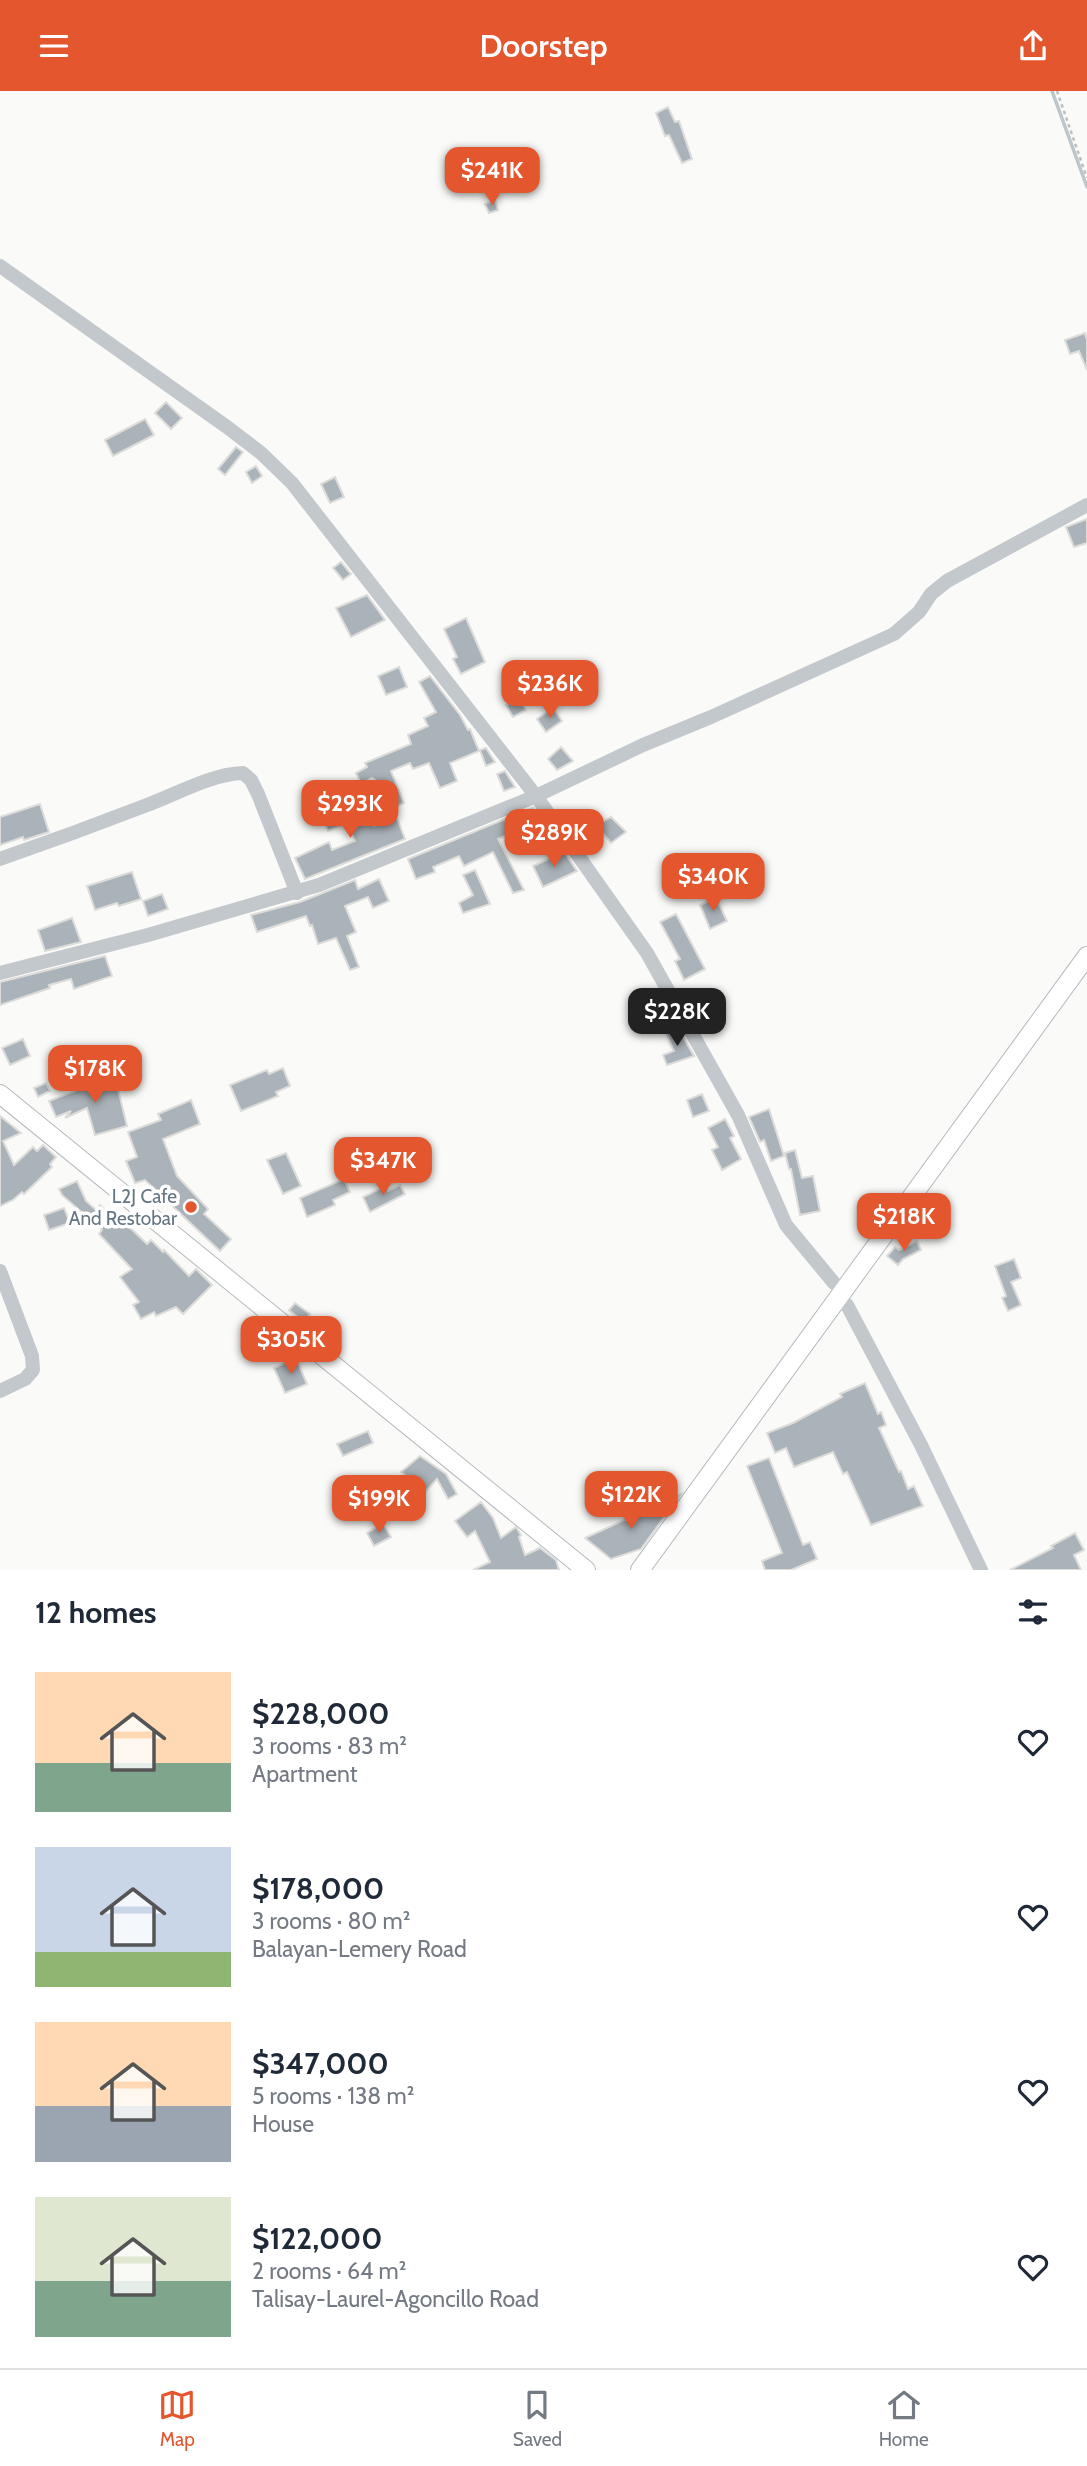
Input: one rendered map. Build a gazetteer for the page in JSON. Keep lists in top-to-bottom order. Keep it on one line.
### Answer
{"places":["L2J Cafe And Restobar"],"page":{"header":"Doorstep","price":["$241K","$236K","$293K","$289K","$340K","$228K","$178K","$347K","$218K","$305K","$122K","$199K"],"heading":"12 homes","list":[{"name":"$228,000","note":"3 rooms · 83 m² · Apartment"},{"name":"$178,000","note":"3 rooms · 80 m² · Balayan-Lemery Road"},{"name":"$347,000","note":"5 rooms · 138 m² · House"},{"name":"$122,000","note":"2 rooms · 64 m² · Talisay-Laurel-Agoncillo Road"}],"tabs":["Map","Saved","Home"]}}
